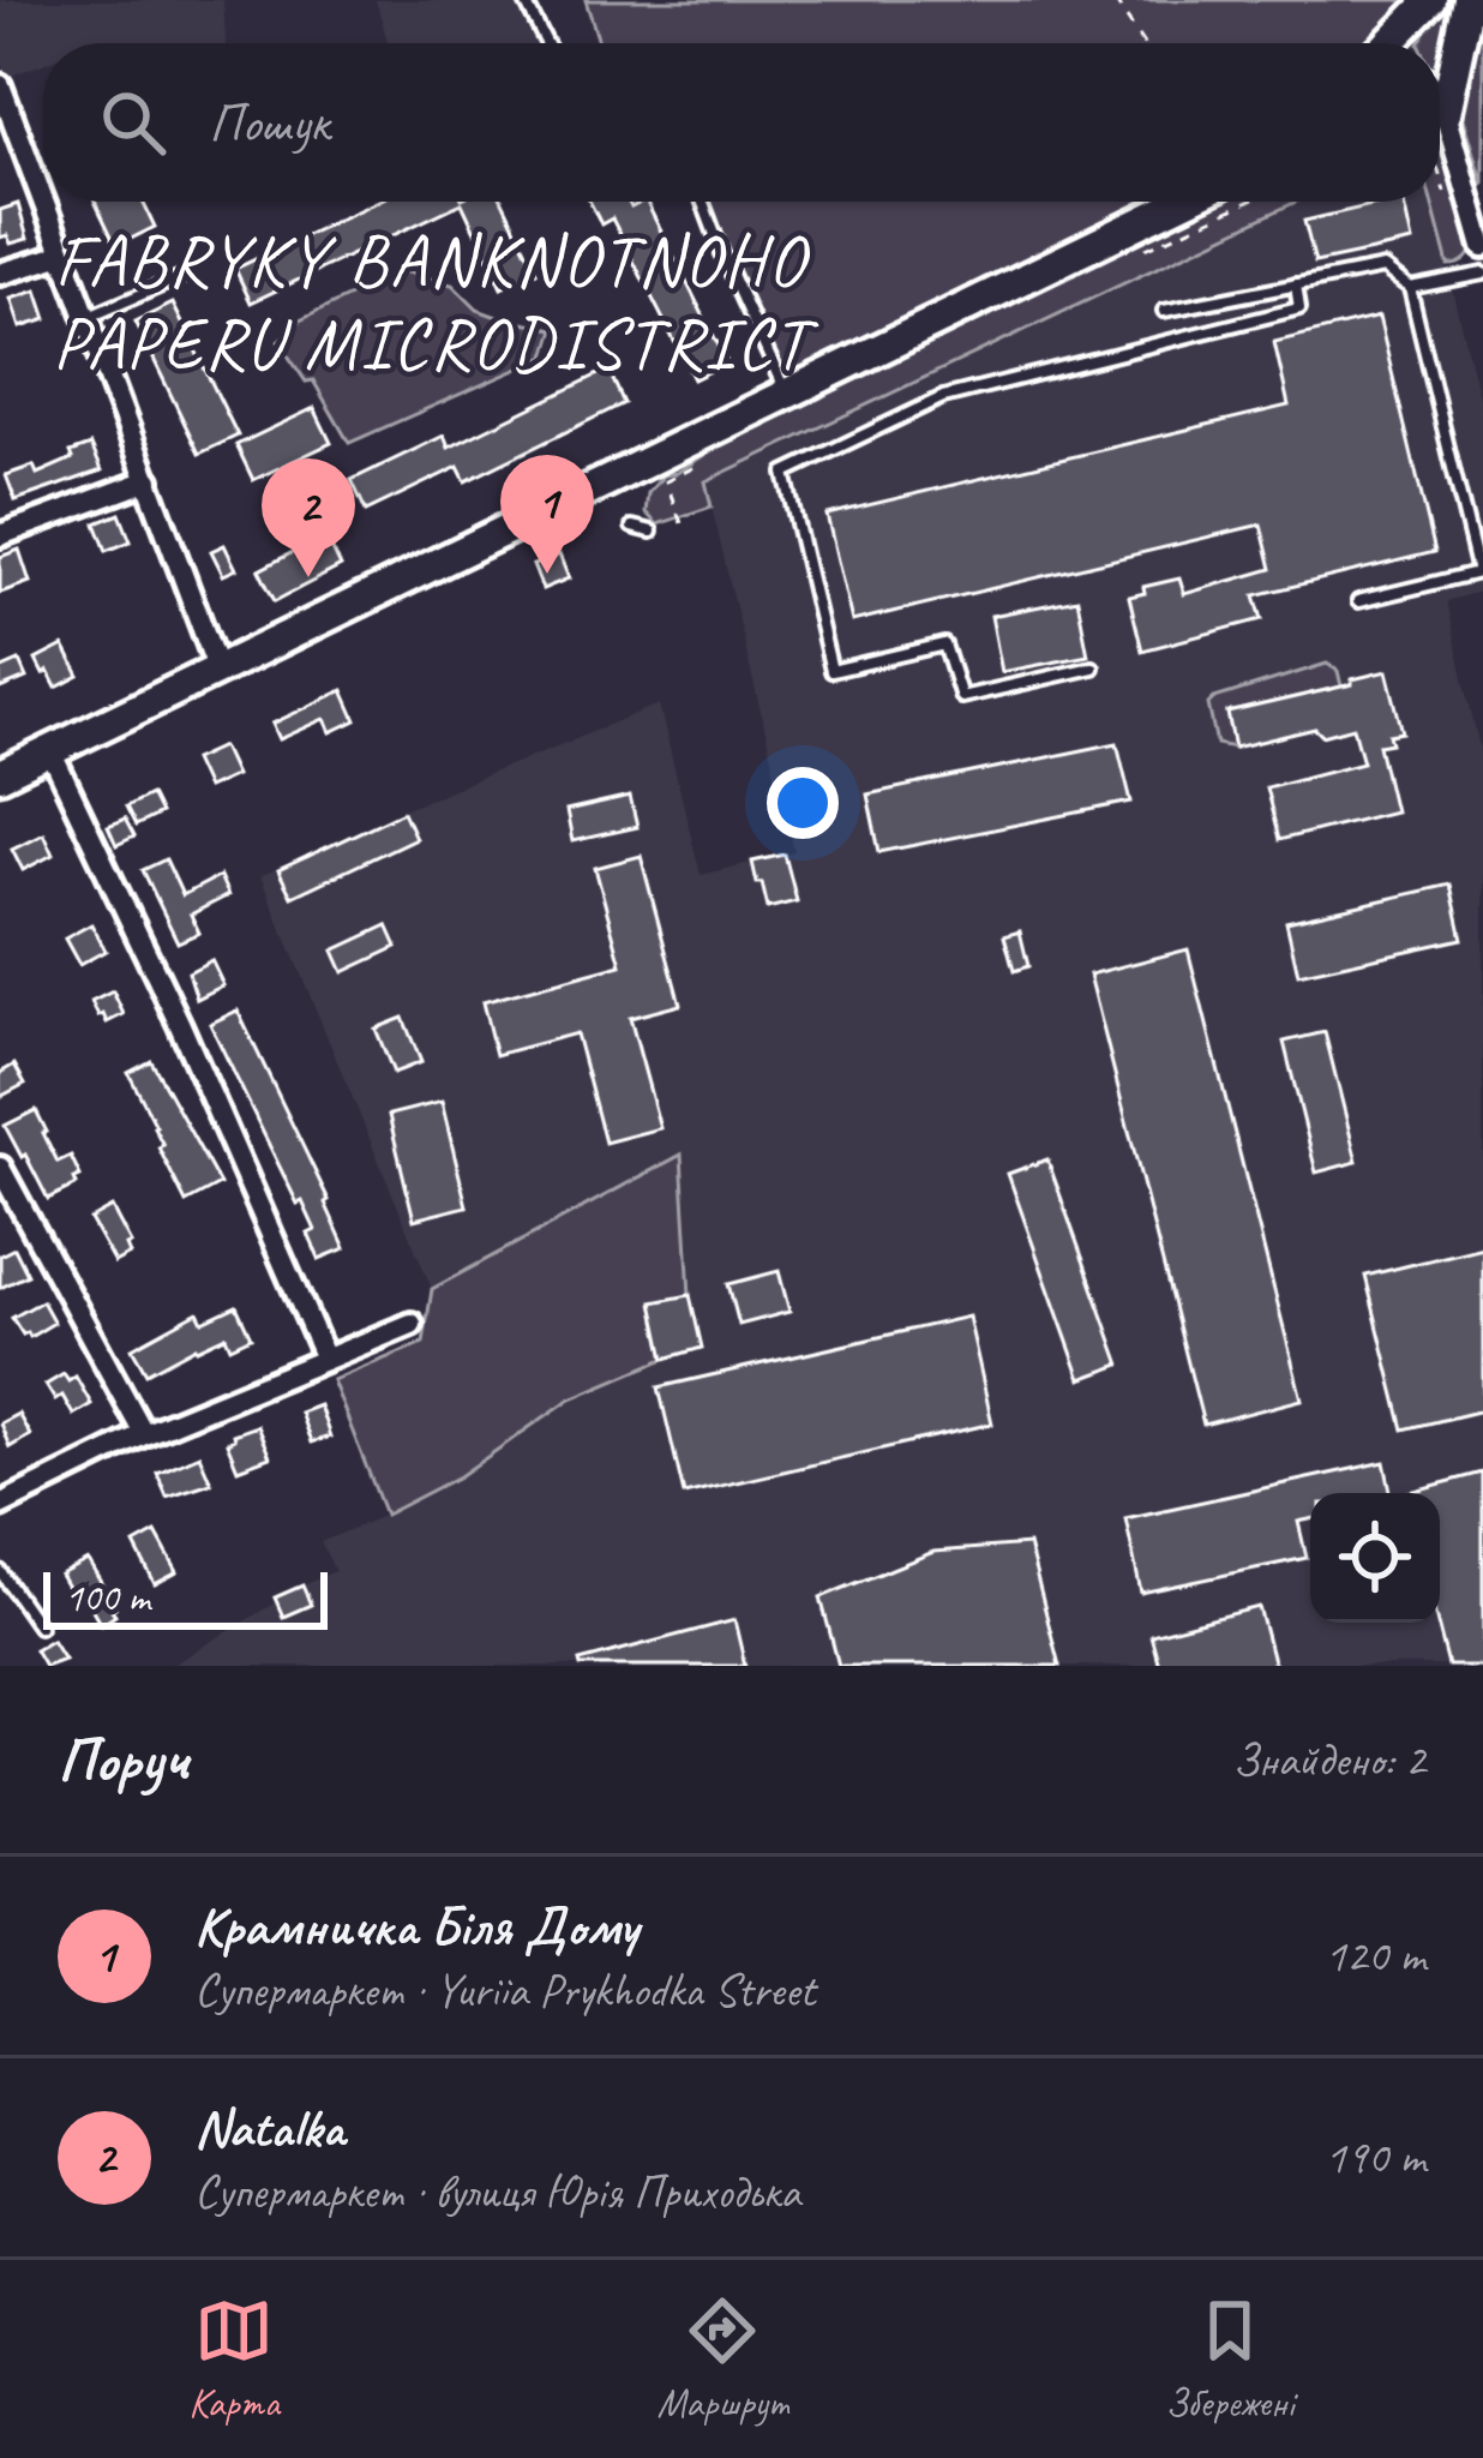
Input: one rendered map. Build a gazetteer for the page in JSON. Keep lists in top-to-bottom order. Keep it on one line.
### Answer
{"districts":["FABRYKY BANKNOTNOHO PAPERU MICRODISTRICT"],"scale_bar":"100 m","page":{"search":"Пошук","pins":["1","2"],"scale":"100 m","heading":["Поруч","Знайдено: 2"],"list":[{"mark":"1","name":"Крамничка Біля Дому","note":"Супермаркет · Yuriia Prykhodka Street","value":"120 m"},{"mark":"2","name":"Natalka","note":"Супермаркет · вулиця Юрія Приходька","value":"190 m"}],"nav":["Карта","Маршрут","Збережені"]}}
